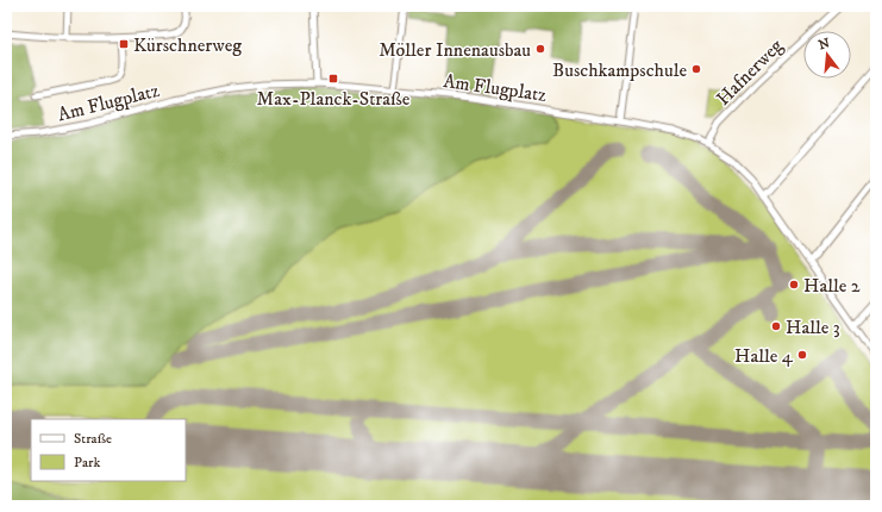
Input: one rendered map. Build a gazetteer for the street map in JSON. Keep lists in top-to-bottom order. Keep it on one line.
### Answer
{"streets":{"street":["Hafnerweg","Am Flugplatz"]},"crossings":[["Hafnerweg","Am Flugplatz"]],"places":{"transit":["Kürschnerweg","Max-Planck-Straße"],"other":["Möller Innenausbau","Buschkampschule","Halle 2","Halle 3","Halle 4"]},"legend":["Straße","Park"],"north":"top"}
